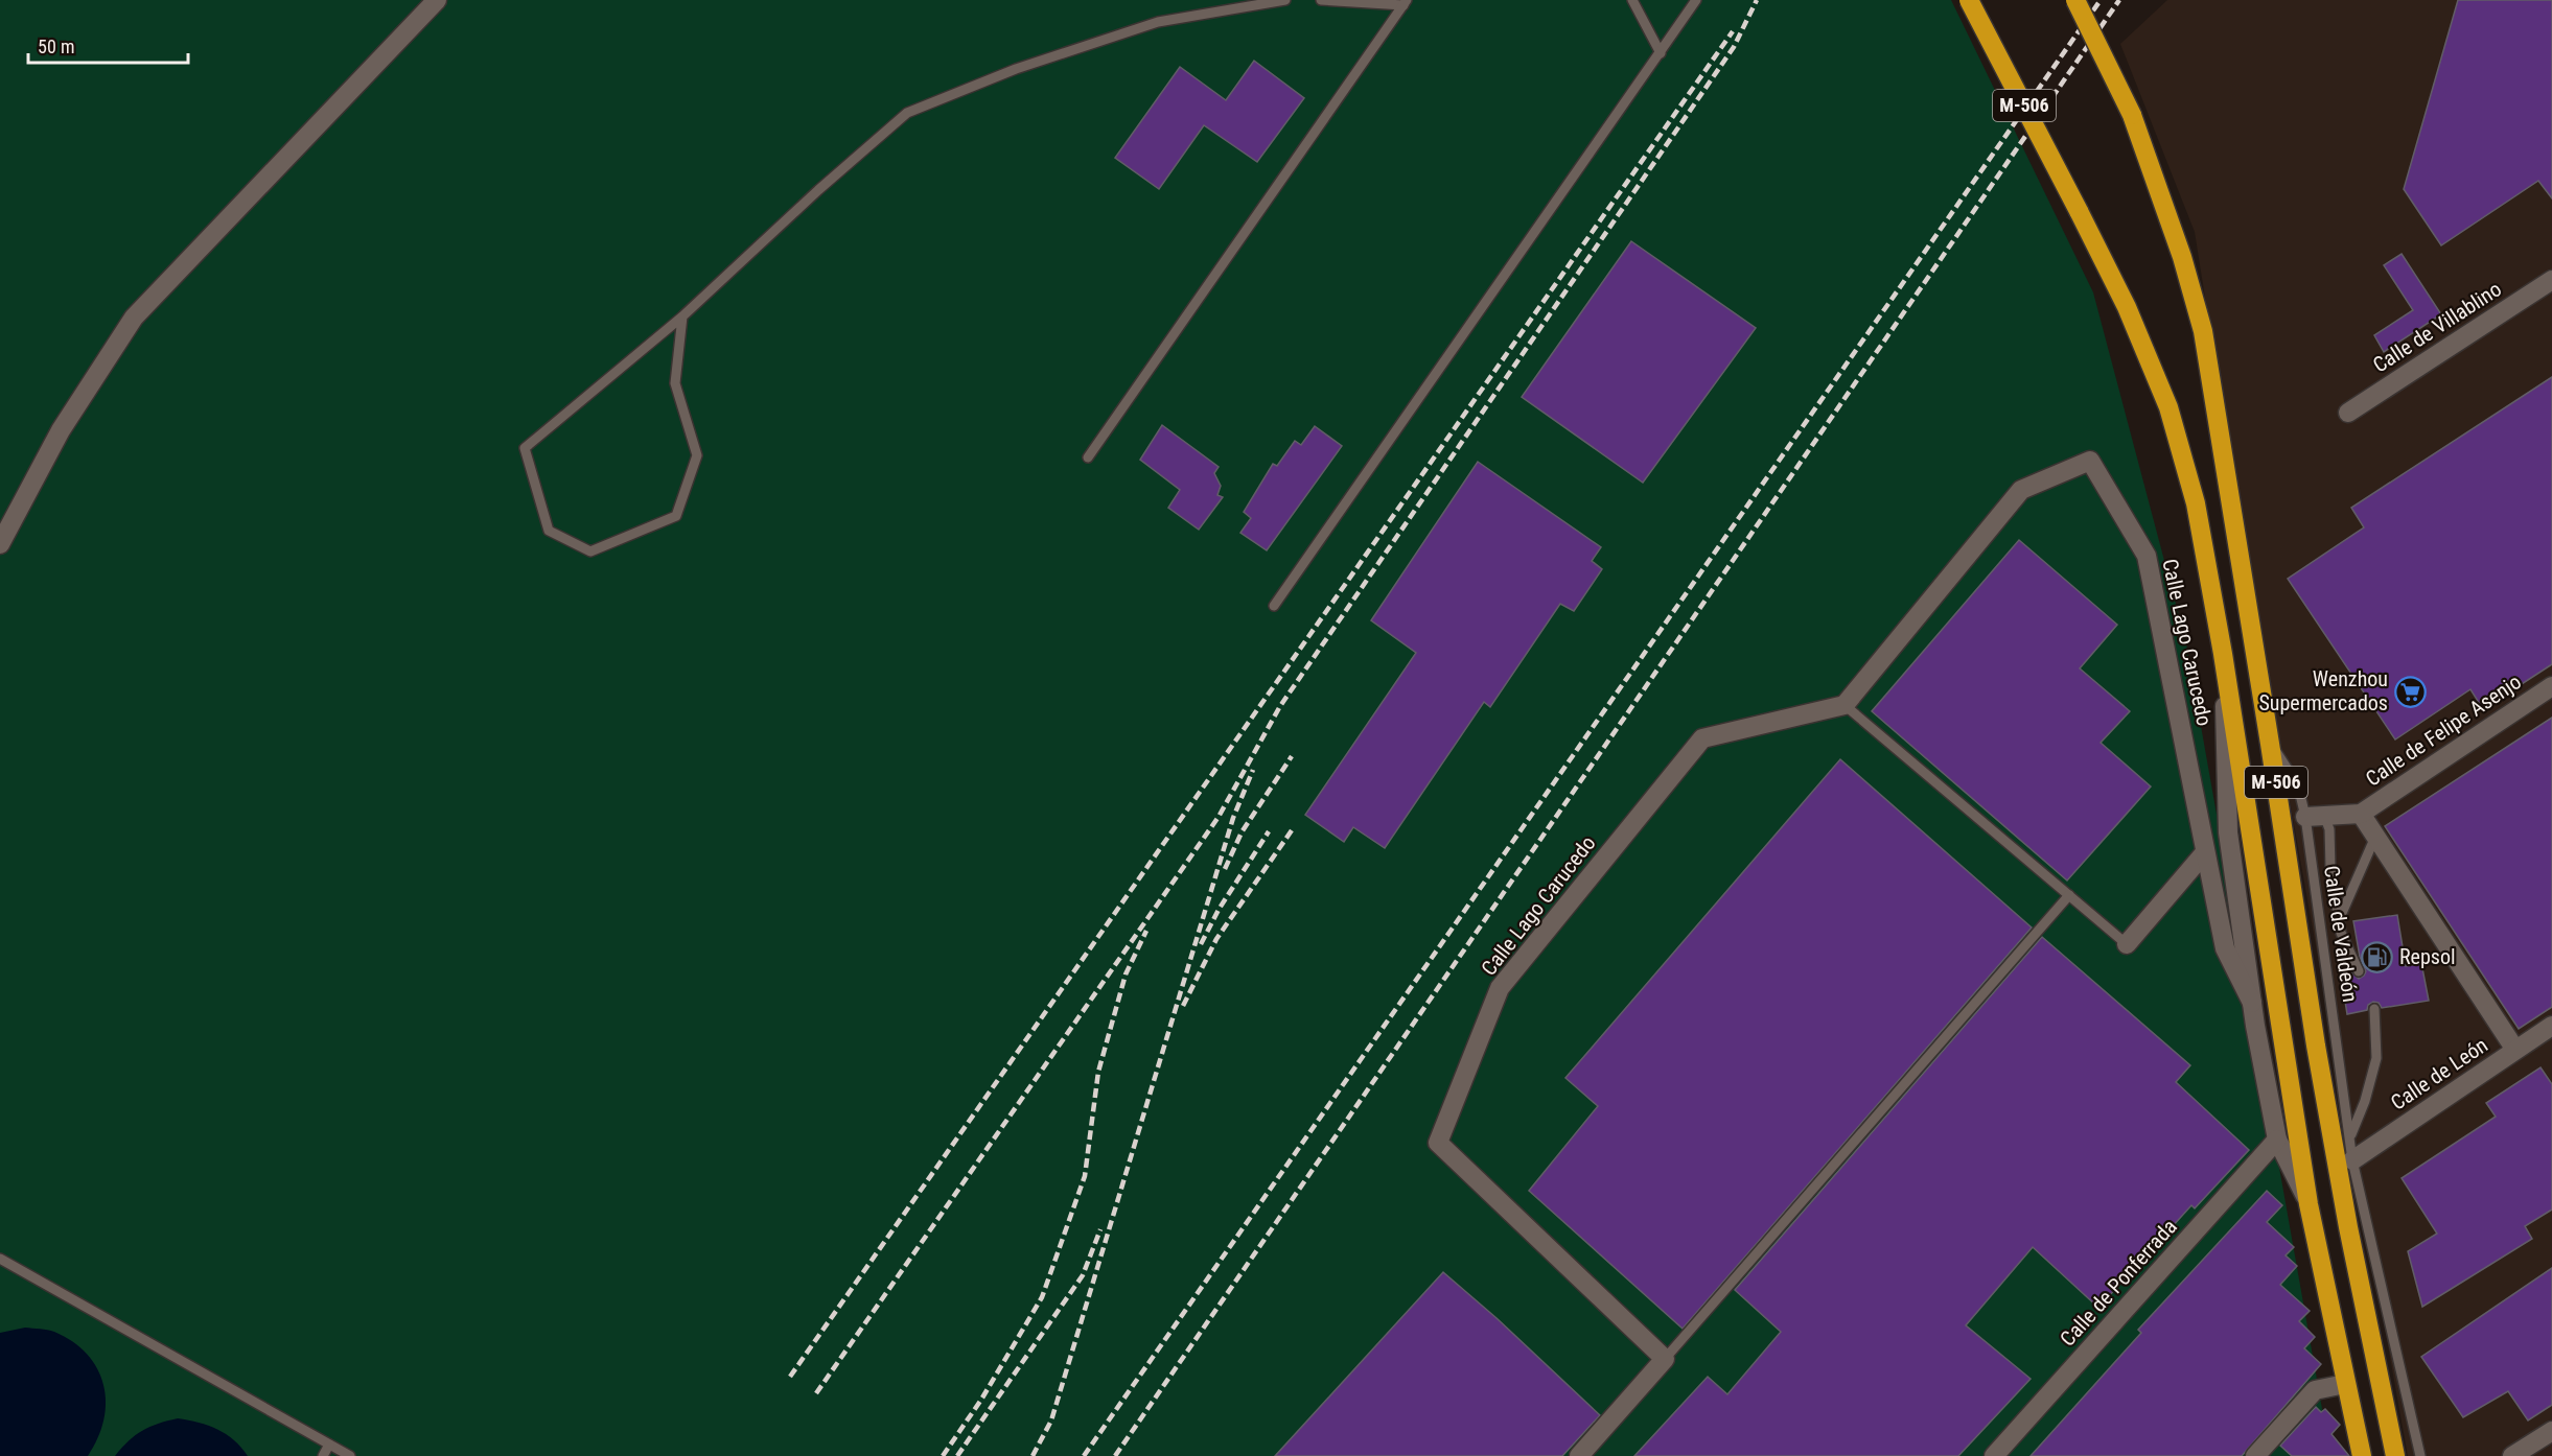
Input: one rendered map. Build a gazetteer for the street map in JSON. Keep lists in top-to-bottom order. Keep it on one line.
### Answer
{"streets":{"highway":["M-506"],"street":["Calle de Villablino","Calle Lago Carucedo","Calle de Felipe Asenjo","Calle de León","Calle de Ponferrada"],"lane":["Calle de Valdeón"]},"crossings":[["M-506","Calle de Valdeón"],["Calle de Felipe Asenjo","Calle de Valdeón"],["Calle de Felipe Asenjo","Calle de León"],["Calle de Valdeón","Calle de León"]],"places":{"supermarket":["Wenzhou Supermercados"],"fuel station":["Repsol"]},"scale_bar":"50 m"}
